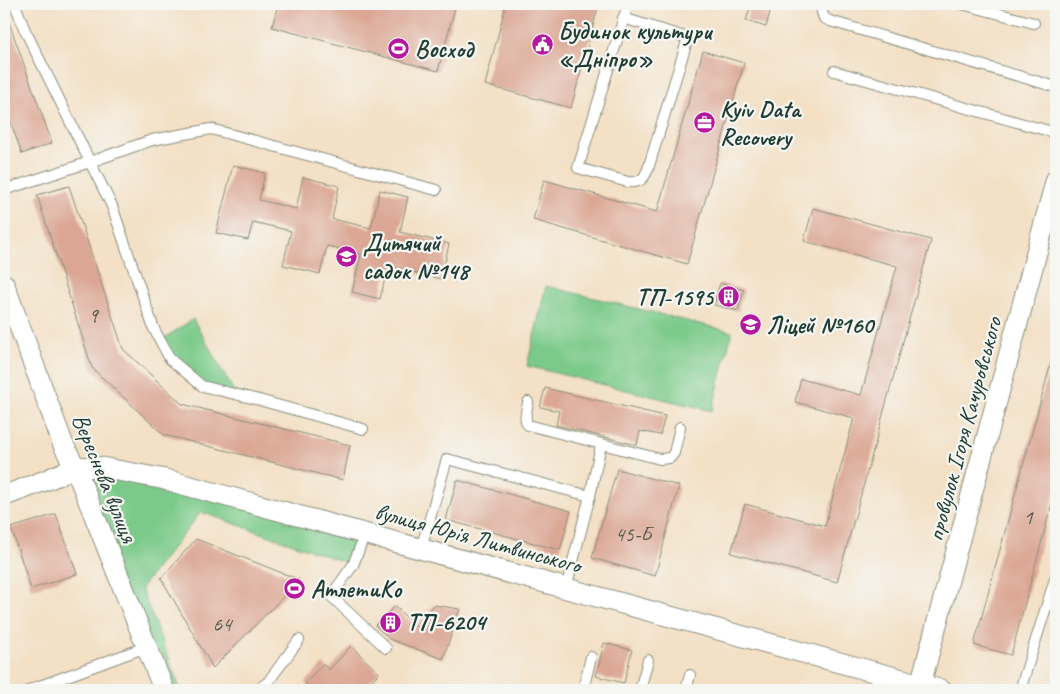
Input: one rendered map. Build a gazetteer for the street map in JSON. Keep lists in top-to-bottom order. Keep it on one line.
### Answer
{"streets":{"street":["провулок Ігоря Качуровського","Вереснева вулиця","вулиця Юрія Литвинського"]},"crossings":[["провулок Ігоря Качуровського","вулиця Юрія Литвинського"],["Вереснева вулиця","вулиця Юрія Литвинського"]],"places":{"public building":["Будинок культури «Дніпро»"],"sports":["Восход","АтлетиКо"],"office":["Kyiv Data Recovery"],"school or university":["Дитячий садок №148","Ліцей №160"],"building":["ТП-1595","ТП-6204"]},"house_numbers":["9","1","45-Б","64"]}
